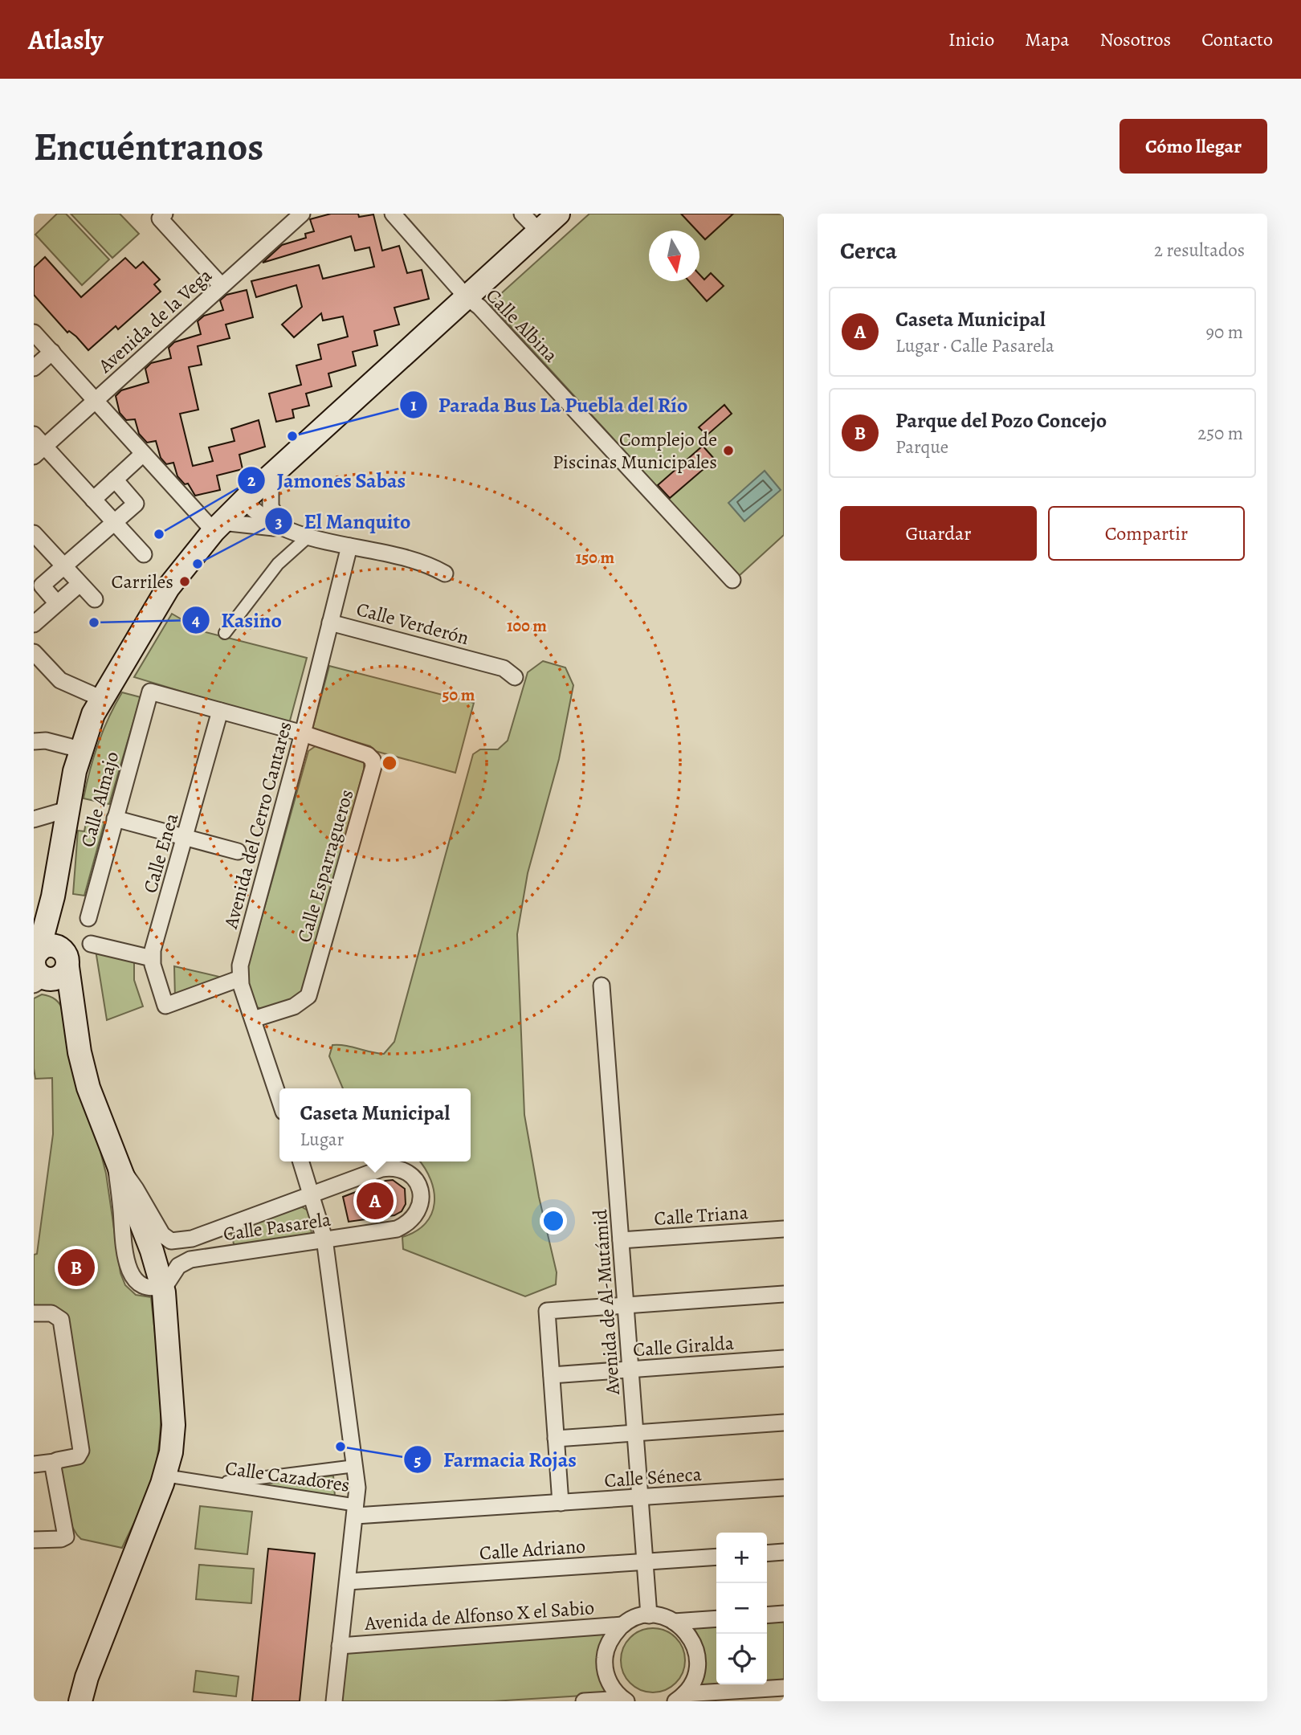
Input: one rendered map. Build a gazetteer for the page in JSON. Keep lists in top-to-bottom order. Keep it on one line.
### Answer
{"streets":{"street":["Avenida de la Vega","Calle Albina","Calle Verderón","Calle Almajo","Avenida del Cerro Cantares","Calle Enea","Calle Esparragueros","Calle Triana","Calle Pasarela","Avenida de Al-Mutámid","Calle Giralda","Calle Cazadores","Calle Séneca","Calle Adriano","Avenida de Alfonso X el Sabio"]},"crossings":[["Calle Verderón","Avenida del Cerro Cantares"],["Calle Almajo","Calle Enea"],["Avenida del Cerro Cantares","Calle Esparragueros"],["Calle Triana","Avenida de Al-Mutámid"],["Avenida de Al-Mutámid","Calle Giralda"],["Avenida de Al-Mutámid","Calle Séneca"],["Avenida de Al-Mutámid","Calle Adriano"],["Avenida de Al-Mutámid","Avenida de Alfonso X el Sabio"],["Calle Cazadores","Calle Séneca"]],"places":["Parada Bus La Puebla del Río","Complejo de Piscinas Municipales","Jamones Sabas","El Manquito","Carriles","Kasino","Farmacia Rojas"],"north":"bottom","page":{"header":"Atlasly","nav":["Inicio","Mapa","Nosotros","Contacto"],"buttons":["Cómo llegar",["Guardar","Compartir"]],"title":"Encuéntranos","heading":["Cerca","2 resultados"],"list":[{"mark":"A","name":"Caseta Municipal","note":"Lugar · Calle Pasarela","value":"90 m"},{"mark":"B","name":"Parque del Pozo Concejo","note":"Parque","value":"250 m"}],"popup":["Caseta Municipal","Lugar"],"pins":["A","B"],"map_buttons":["+","−"]},"rings":["150 m","100 m","50 m"]}
